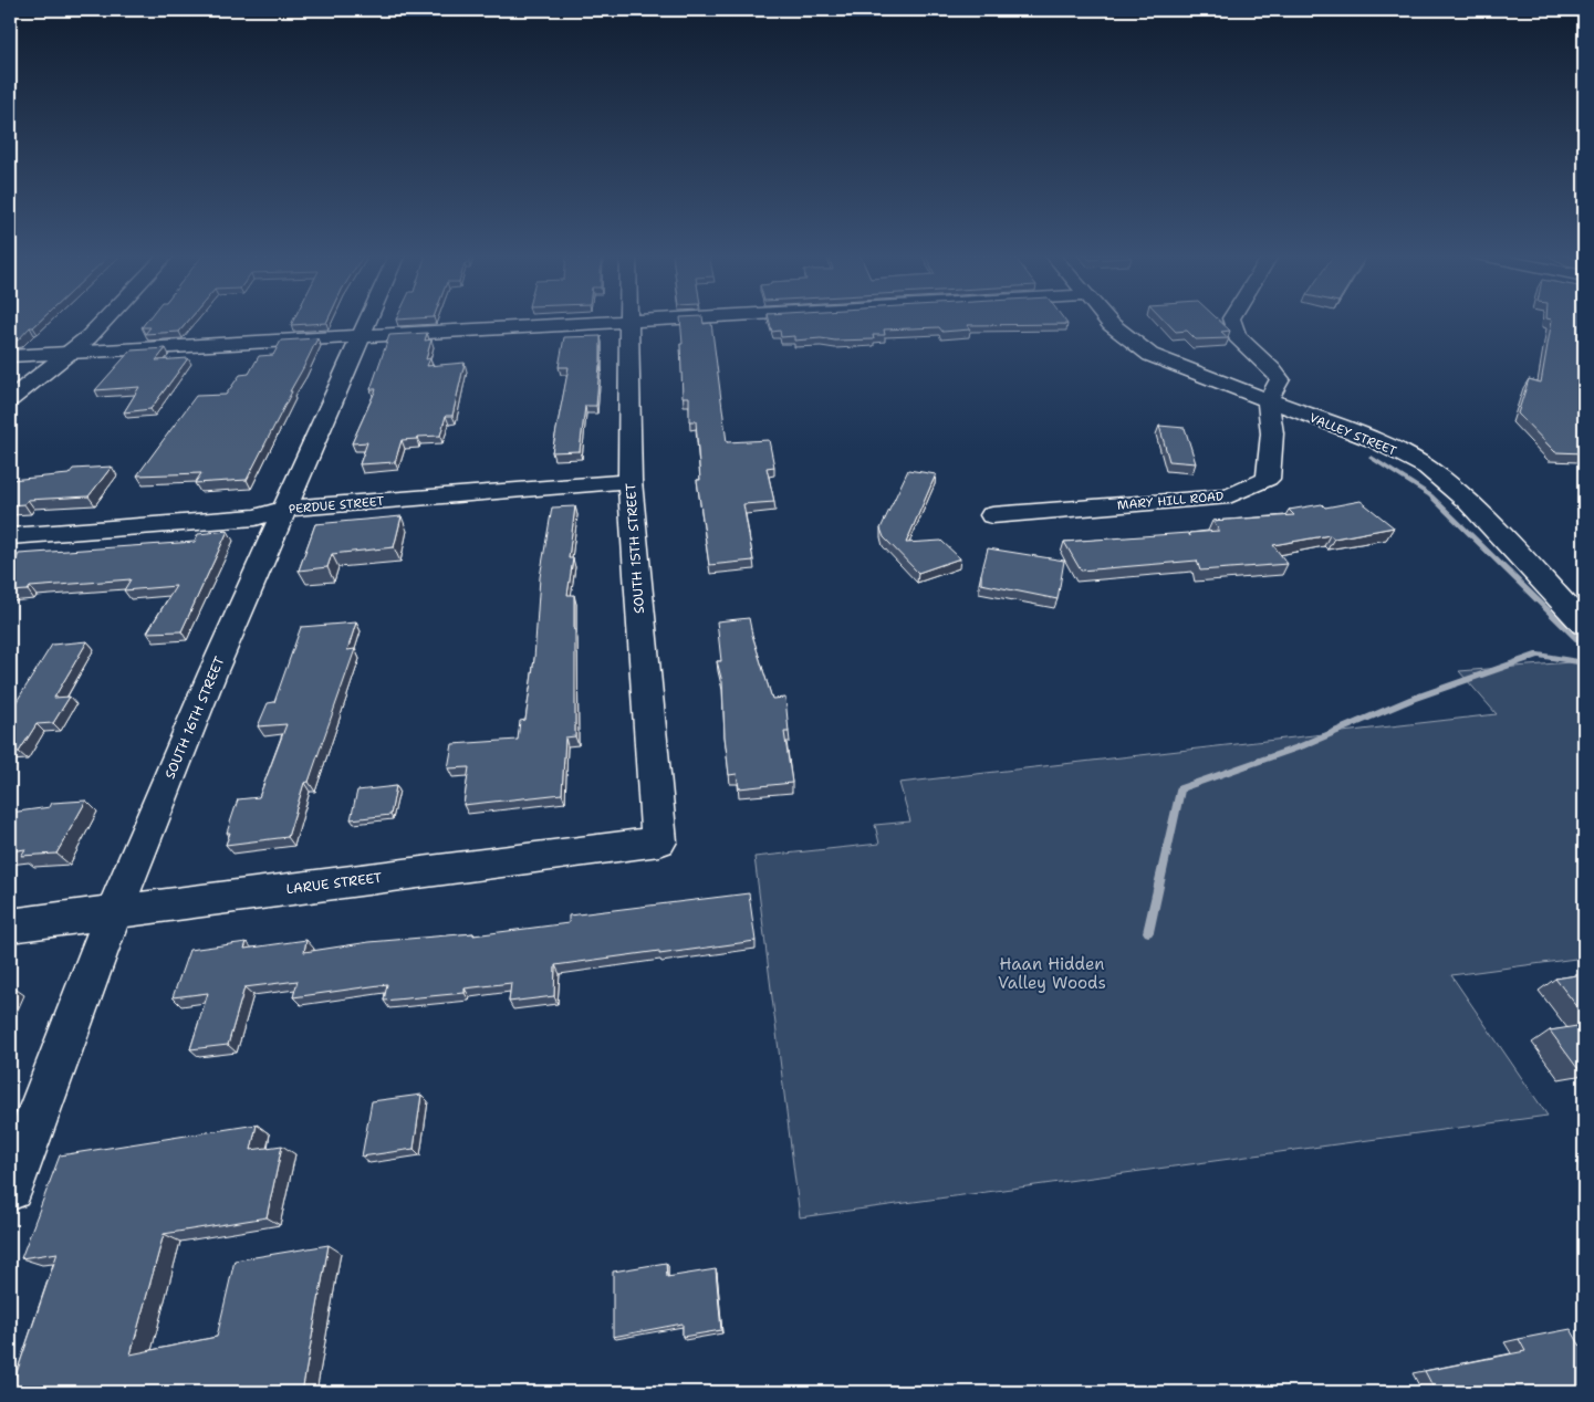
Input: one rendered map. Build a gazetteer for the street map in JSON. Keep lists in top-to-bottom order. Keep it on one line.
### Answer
{"streets":{"street":["VALLEY STREET","MARY HILL ROAD","PERDUE STREET","SOUTH 15TH STREET","SOUTH 16TH STREET","LARUE STREET"]},"crossings":[["VALLEY STREET","MARY HILL ROAD"],["PERDUE STREET","SOUTH 15TH STREET"],["PERDUE STREET","SOUTH 16TH STREET"],["SOUTH 15TH STREET","LARUE STREET"],["SOUTH 16TH STREET","LARUE STREET"]],"parks":["Haan Hidden Valley Woods"]}
